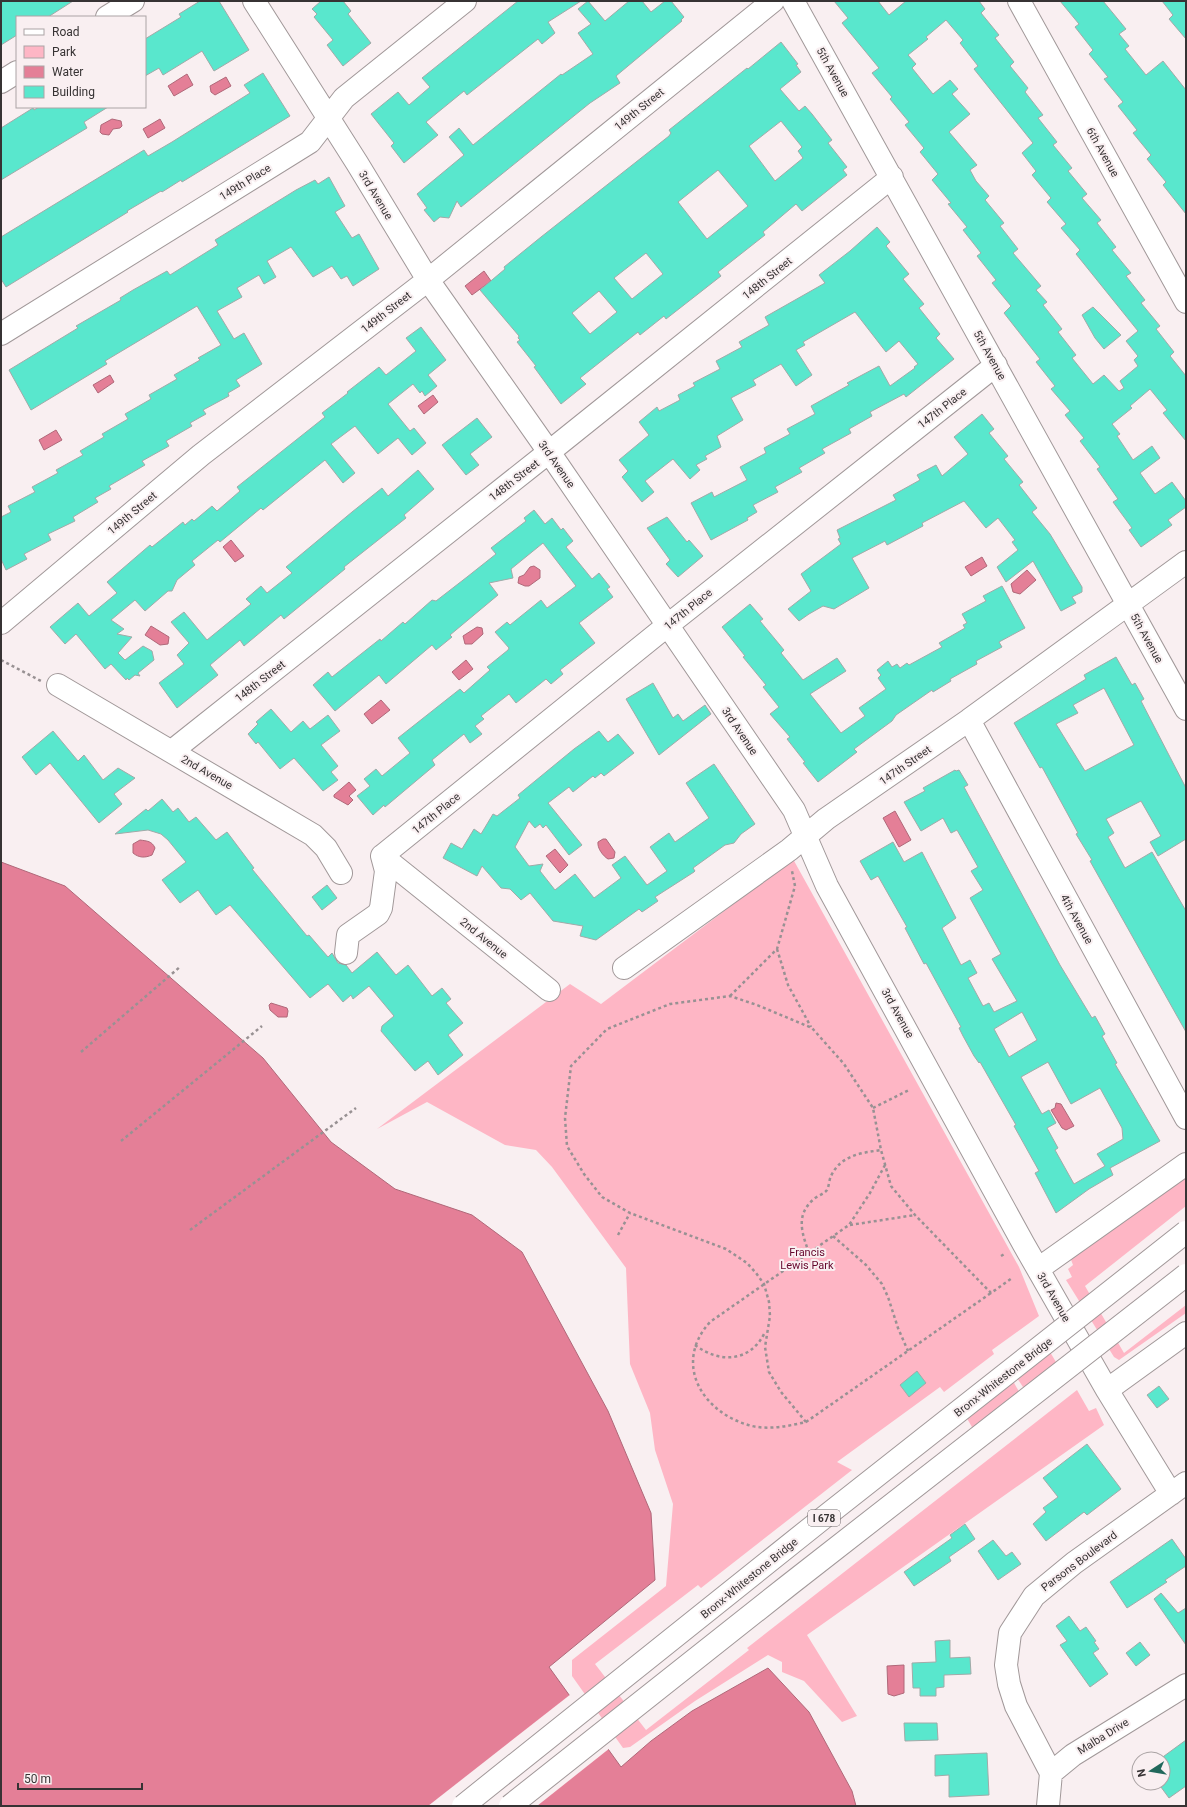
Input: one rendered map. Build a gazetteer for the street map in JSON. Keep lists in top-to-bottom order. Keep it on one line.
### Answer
{"streets":{"main road":["5th Avenue","149th Street","6th Avenue","149th Place","3rd Avenue","148th Street","147th Place","147th Street","2nd Avenue","4th Avenue","Bronx-Whitestone Bridge","I 678","Parsons Boulevard","Malba Drive"]},"crossings":[["5th Avenue","148th Street"],["5th Avenue","147th Place"],["5th Avenue","147th Street"],["149th Street","3rd Avenue"],["149th Place","3rd Avenue"],["3rd Avenue","148th Street"],["3rd Avenue","147th Place"],["3rd Avenue","147th Street"],["3rd Avenue","Parsons Boulevard"],["148th Street","2nd Avenue"],["147th Place","2nd Avenue"],["147th Street","4th Avenue"],["Parsons Boulevard","Malba Drive"]],"parks":["Francis Lewis Park"],"legend":["Road","Park","Water","Building"],"scale_bar":"50 m","north":"left"}
